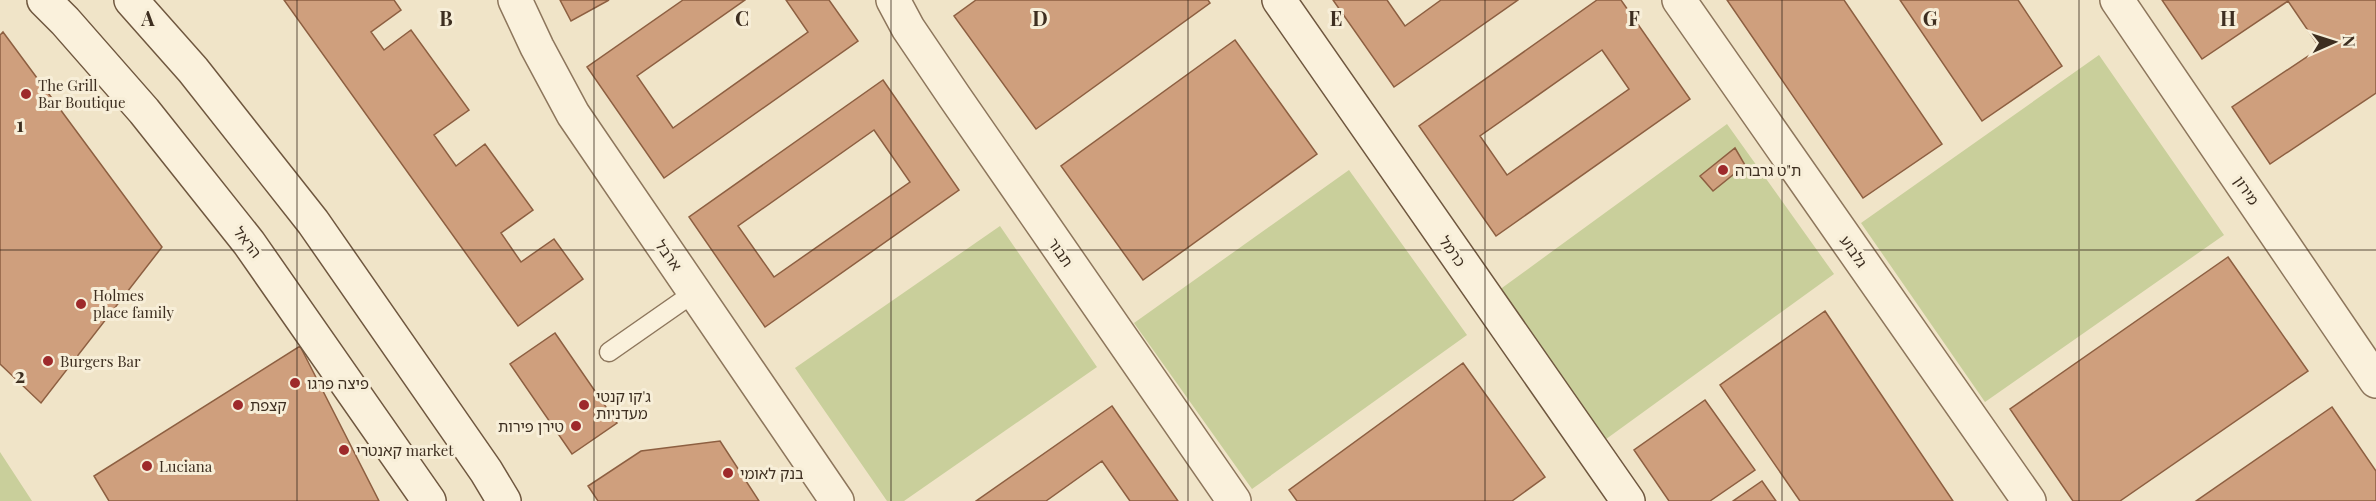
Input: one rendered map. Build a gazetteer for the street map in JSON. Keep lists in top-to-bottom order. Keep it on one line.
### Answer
{"streets":{"street":["מירון","הראל","כרמל","גלבוע","תבור","ארבל"]},"places":["The Grill Bar Boutique","ת\"ט גרברה","Holmes place family","Burgers Bar","פיצה פרגו","קצפת","ג'קו קנטי מעדניות","טירן פירות","קאנטרי market","Luciana","בנק לאומי"],"north":"right","grid":{"columns":["A","B","C","D","E","F","G","H"],"rows":["1","2"]}}
